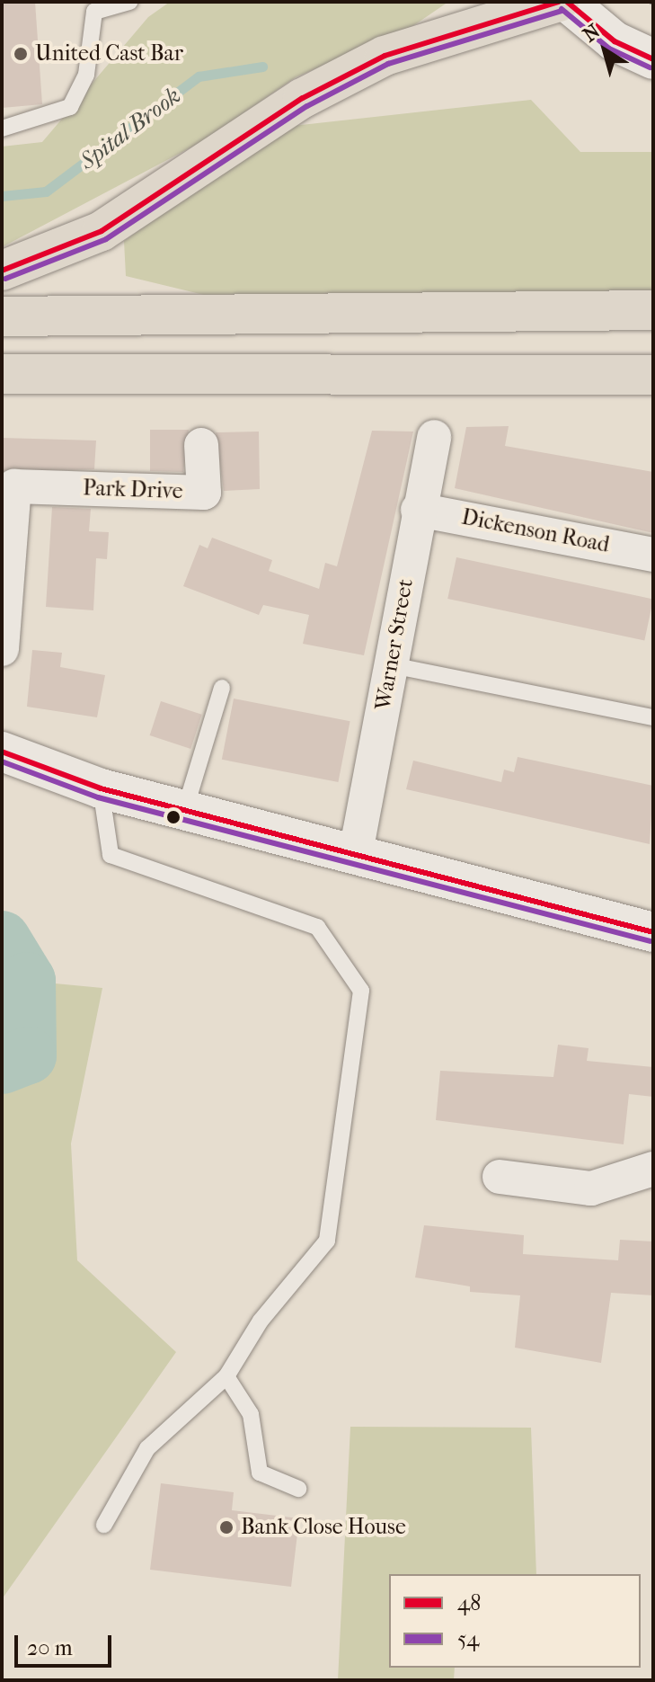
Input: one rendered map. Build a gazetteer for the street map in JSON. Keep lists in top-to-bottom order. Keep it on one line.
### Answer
{"streets":{"street":["Park Drive","Dickenson Road","Warner Street"]},"crossings":[["Dickenson Road","Warner Street"]],"water":["Spital Brook"],"places":["United Cast Bar","Bank Close House"],"lines":["transit line 48","transit line 54"],"legend":["48","54"],"scale_bar":"20 m","north":"top left"}
